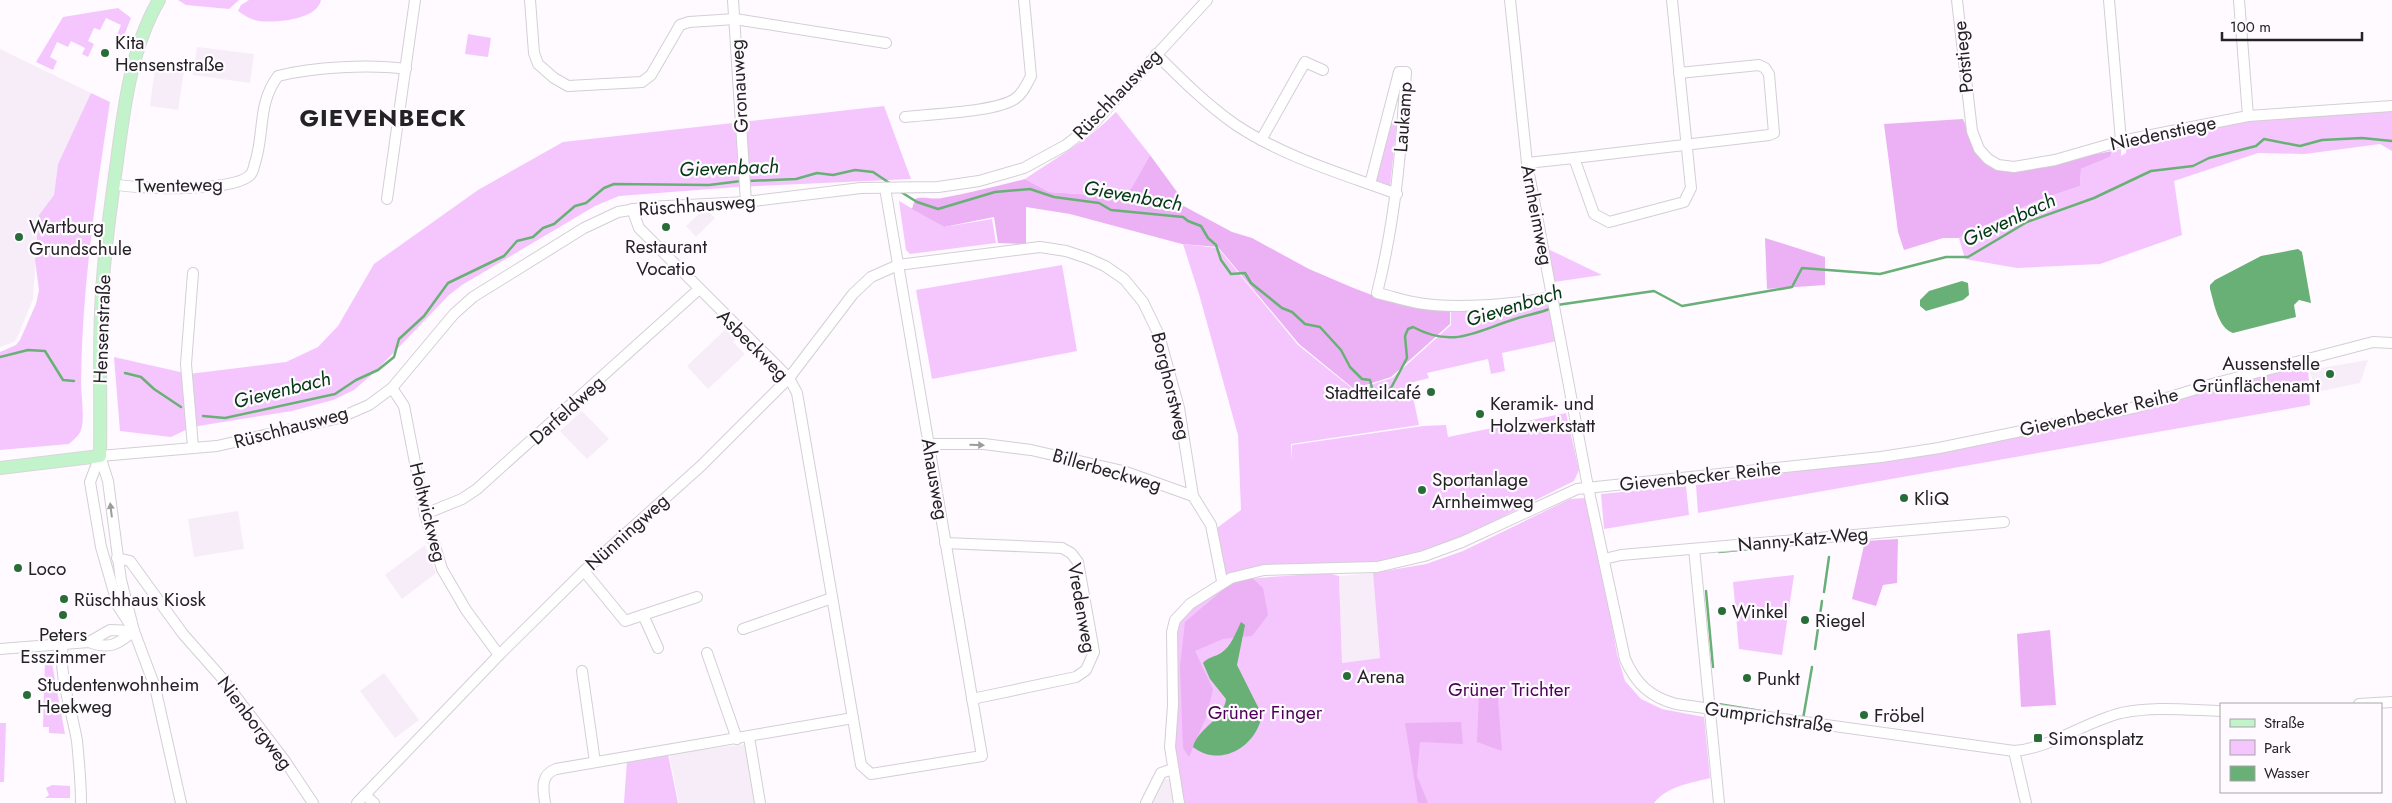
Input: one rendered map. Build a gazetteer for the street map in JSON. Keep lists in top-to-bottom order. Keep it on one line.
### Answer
{"streets":{"main road":["Rüschhausweg","Hensenstraße"],"street":["Potstiege","Gronauweg","Laukamp","Niedenstiege","Twenteweg","Arnheimweg","Asbeckweg","Borghorstweg","Darfeldweg","Gievenbecker Reihe","Billerbeckweg","Ahausweg","Holtwickweg","Nünningweg","Nanny-Katz-Weg","Vredenweg","Gumprichstraße","Nienborgweg"]},"crossings":[["Potstiege","Niedenstiege"],["Gronauweg","Rüschhausweg"],["Rüschhausweg","Hensenstraße"],["Rüschhausweg","Asbeckweg"],["Rüschhausweg","Ahausweg"],["Rüschhausweg","Holtwickweg"],["Laukamp","Arnheimweg"],["Twenteweg","Hensenstraße"],["Arnheimweg","Gievenbecker Reihe"],["Arnheimweg","Gumprichstraße"],["Asbeckweg","Darfeldweg"],["Asbeckweg","Ahausweg"],["Asbeckweg","Nünningweg"],["Borghorstweg","Billerbeckweg"],["Borghorstweg","Ahausweg"],["Borghorstweg","Nünningweg"],["Darfeldweg","Holtwickweg"],["Gievenbecker Reihe","Gumprichstraße"],["Billerbeckweg","Ahausweg"],["Ahausweg","Nünningweg"],["Ahausweg","Vredenweg"],["Holtwickweg","Nünningweg"],["Nanny-Katz-Weg","Gumprichstraße"]],"one_way":["Billerbeckweg"],"districts":["GIEVENBECK"],"water":["Gievenbach"],"parks":["Grüner Trichter","Grüner Finger"],"places":{"other":["Kita Hensenstraße","Restaurant Vocatio","Wartburg Grundschule","Aussenstelle Grünflächenamt","Stadtteilcafé","Keramik- und Holzwerkstatt","Sportanlage Arnheimweg","KliQ","Loco","Rüschhaus Kiosk","Winkel","Peters Esszimmer","Riegel","Arena","Punkt","Studentenwohnheim Heekweg","Fröbel"],"transit":["Simonsplatz"]},"legend":["Straße","Park","Wasser"],"scale_bar":"100 m"}
